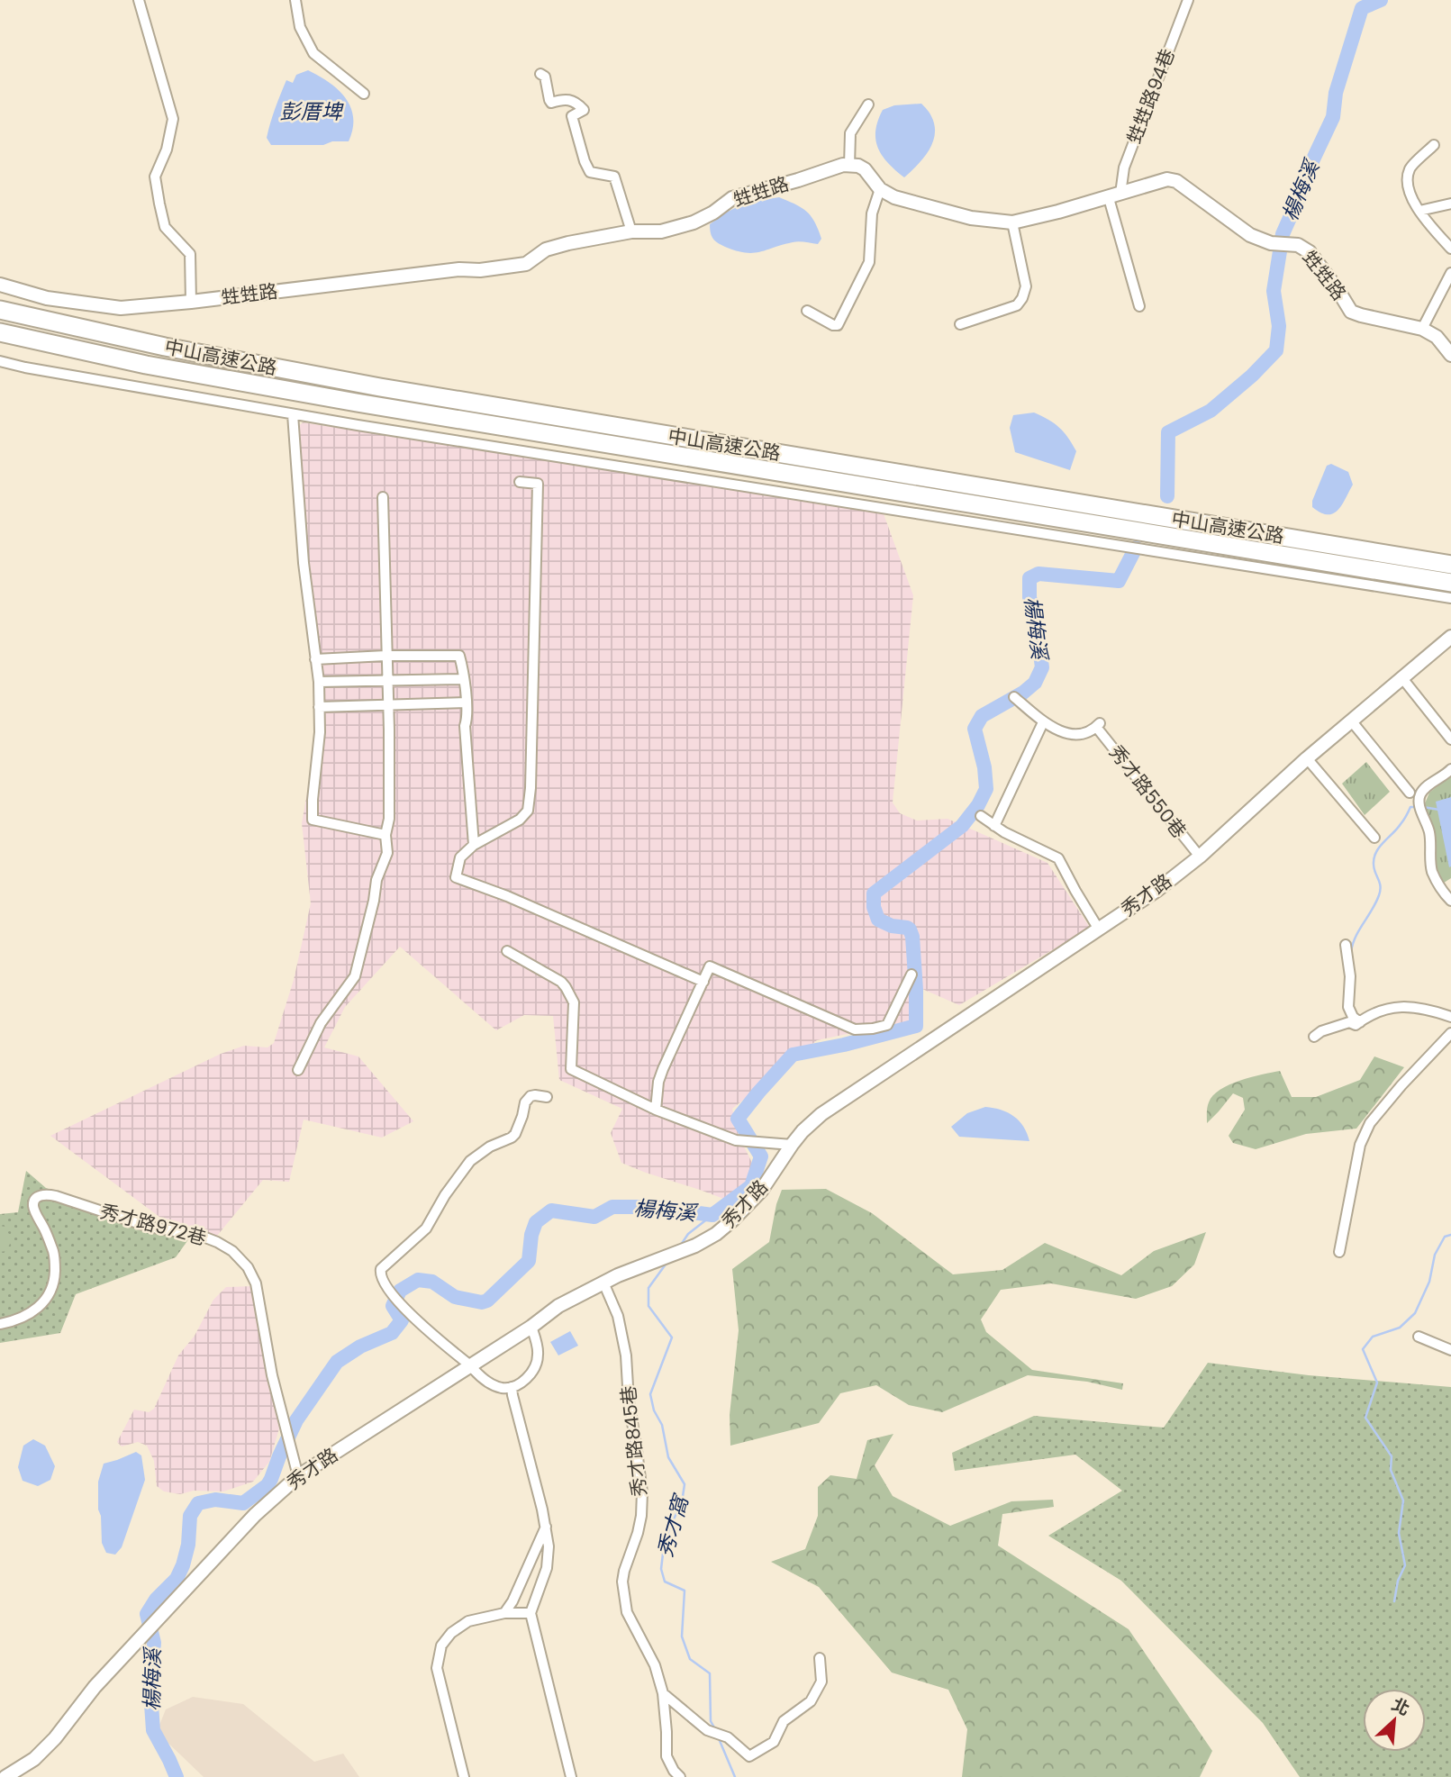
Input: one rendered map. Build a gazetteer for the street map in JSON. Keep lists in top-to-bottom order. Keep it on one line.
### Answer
{"streets":{"highway":["中山高速公路"],"main road":["甡甡路","秀才路"],"street":["甡甡路94巷","秀才路550巷","秀才路972巷","秀才路845巷"]},"crossings":[["甡甡路94巷","甡甡路"],["秀才路550巷","秀才路"],["秀才路","秀才路972巷"],["秀才路","秀才路845巷"]],"water":["彭厝埤","楊梅溪","秀才窩"],"north":"top right"}
